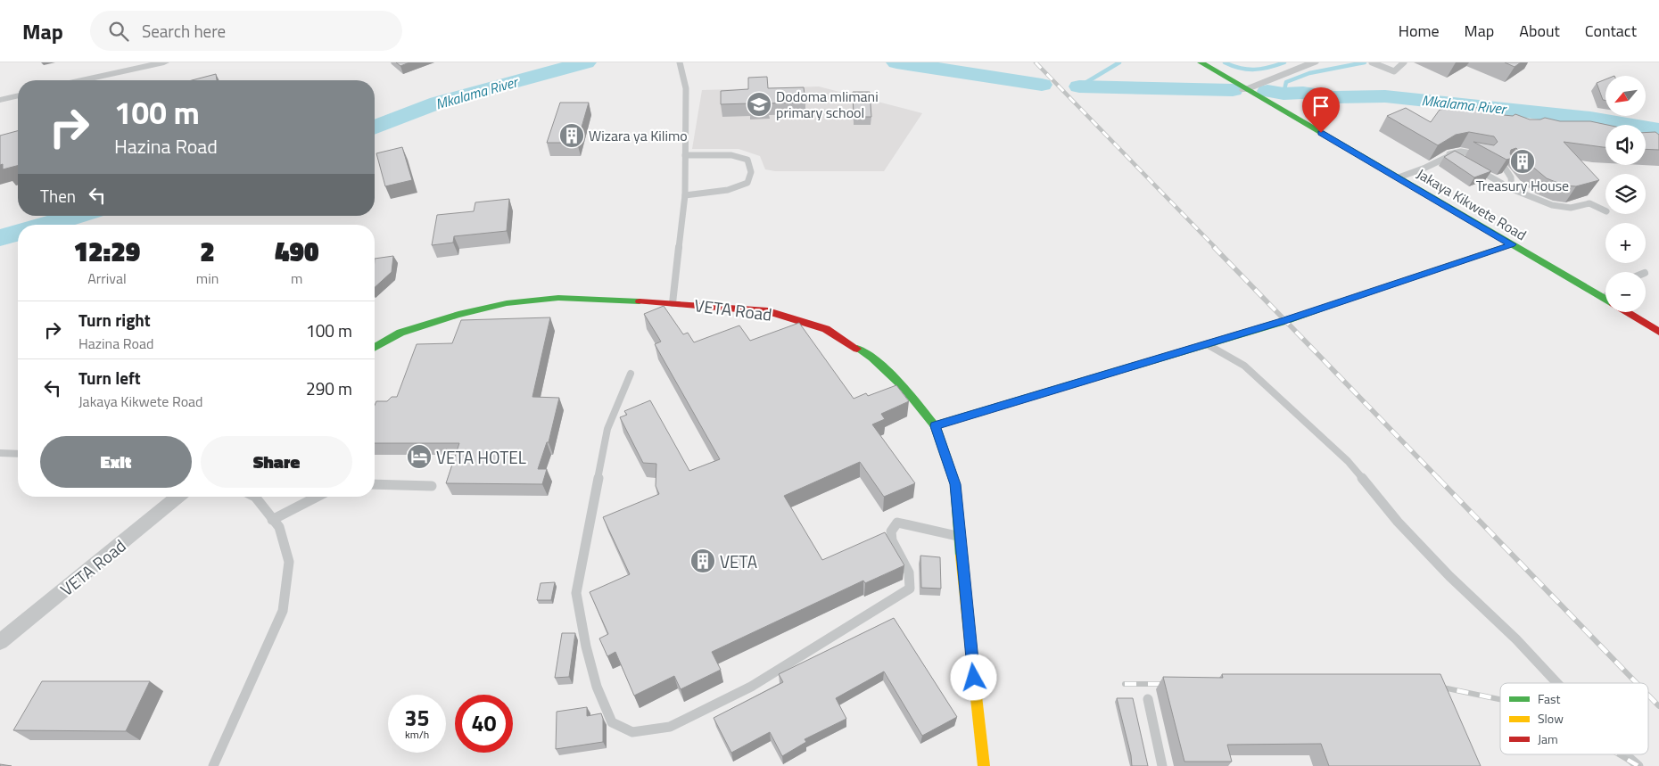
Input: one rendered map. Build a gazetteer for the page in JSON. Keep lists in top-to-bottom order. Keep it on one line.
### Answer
{"streets":{"street":["Jakaya Kikwete Road","VETA Road"]},"water":["Mkalama River"],"places":{"school or university":["Dodoma mlimani primary school"],"building":["Wizara ya Kilimo","Treasury House","VETA"],"hotel":["VETA HOTEL"]},"legend":["Fast","Slow","Jam"],"north":"bottom left","page":{"header":"Map","search":"Search here","nav":["Home","Map","About","Contact"],"map_buttons":["+","−"],"turn":["100 m","Hazina Road"],"then":"Then","eta":["12:29","Arrival","2","min","490","m"],"list":[{"name":"Turn right","note":"Hazina Road","value":"100 m"},{"name":"Turn left","note":"Jakaya Kikwete Road","value":"290 m"}],"buttons":["Exit","Share"],"speed":"35 km/h","limit":"40"}}
